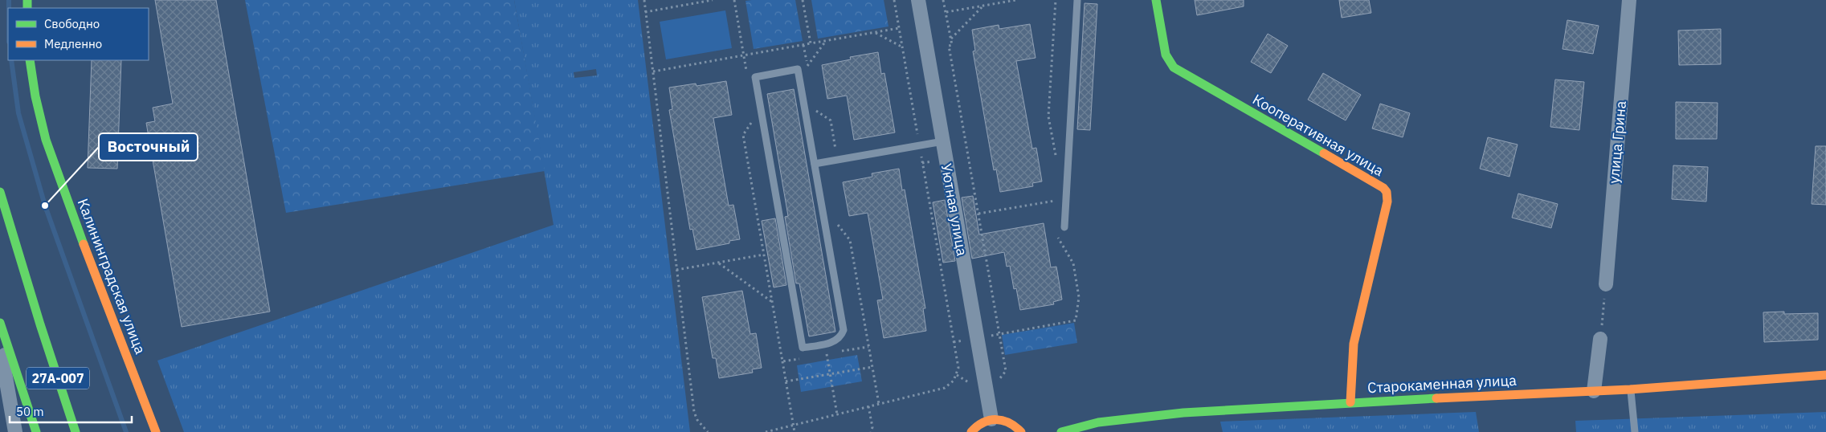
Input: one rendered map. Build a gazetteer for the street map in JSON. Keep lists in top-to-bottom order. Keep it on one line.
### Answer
{"streets":{"main road":["Кооперативная улица","Калининградская улица","27А-007","Старокаменная улица"],"street":["улица Грина","Уютная улица"]},"crossings":[["Кооперативная улица","Старокаменная улица"]],"places":["Восточный"],"legend":["Свободно","Медленно"],"scale_bar":"50 m"}
